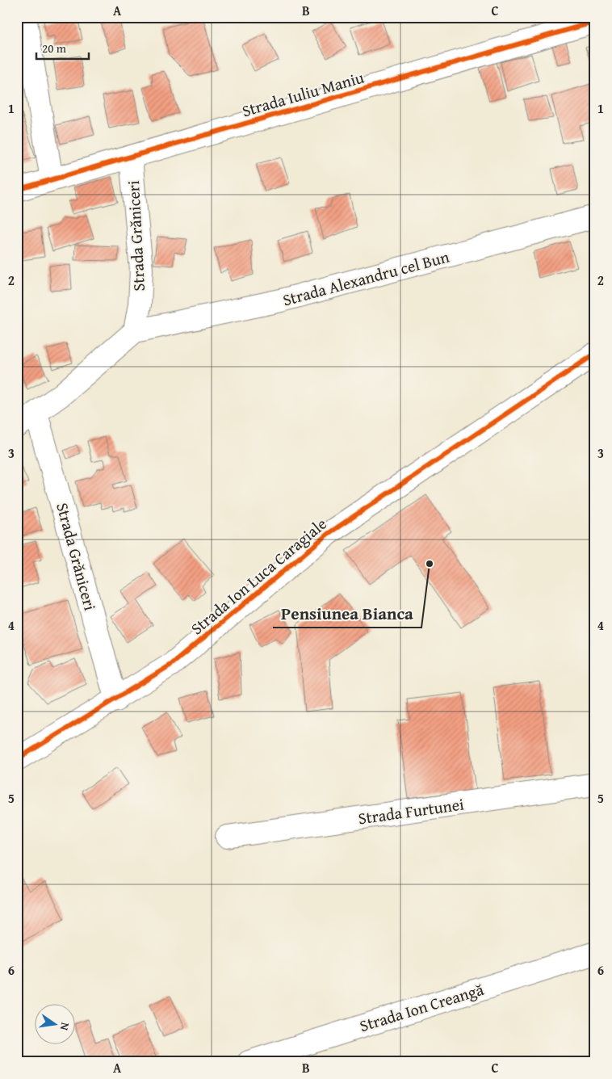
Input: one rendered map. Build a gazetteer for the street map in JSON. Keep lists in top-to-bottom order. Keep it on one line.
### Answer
{"streets":{"street":["Strada Iuliu Maniu","Strada Grăniceri","Strada Alexandru cel Bun","Strada Ion Luca Caragiale","Strada Furtunei","Strada Ion Creangă"]},"crossings":[["Strada Iuliu Maniu","Strada Grăniceri"],["Strada Grăniceri","Strada Alexandru cel Bun"],["Strada Grăniceri","Strada Ion Luca Caragiale"]],"places":["Pensiunea Bianca"],"scale_bar":"20 m","north":"right","grid":{"columns":["A","B","C"],"rows":["1","2","3","4","5","6"]}}
